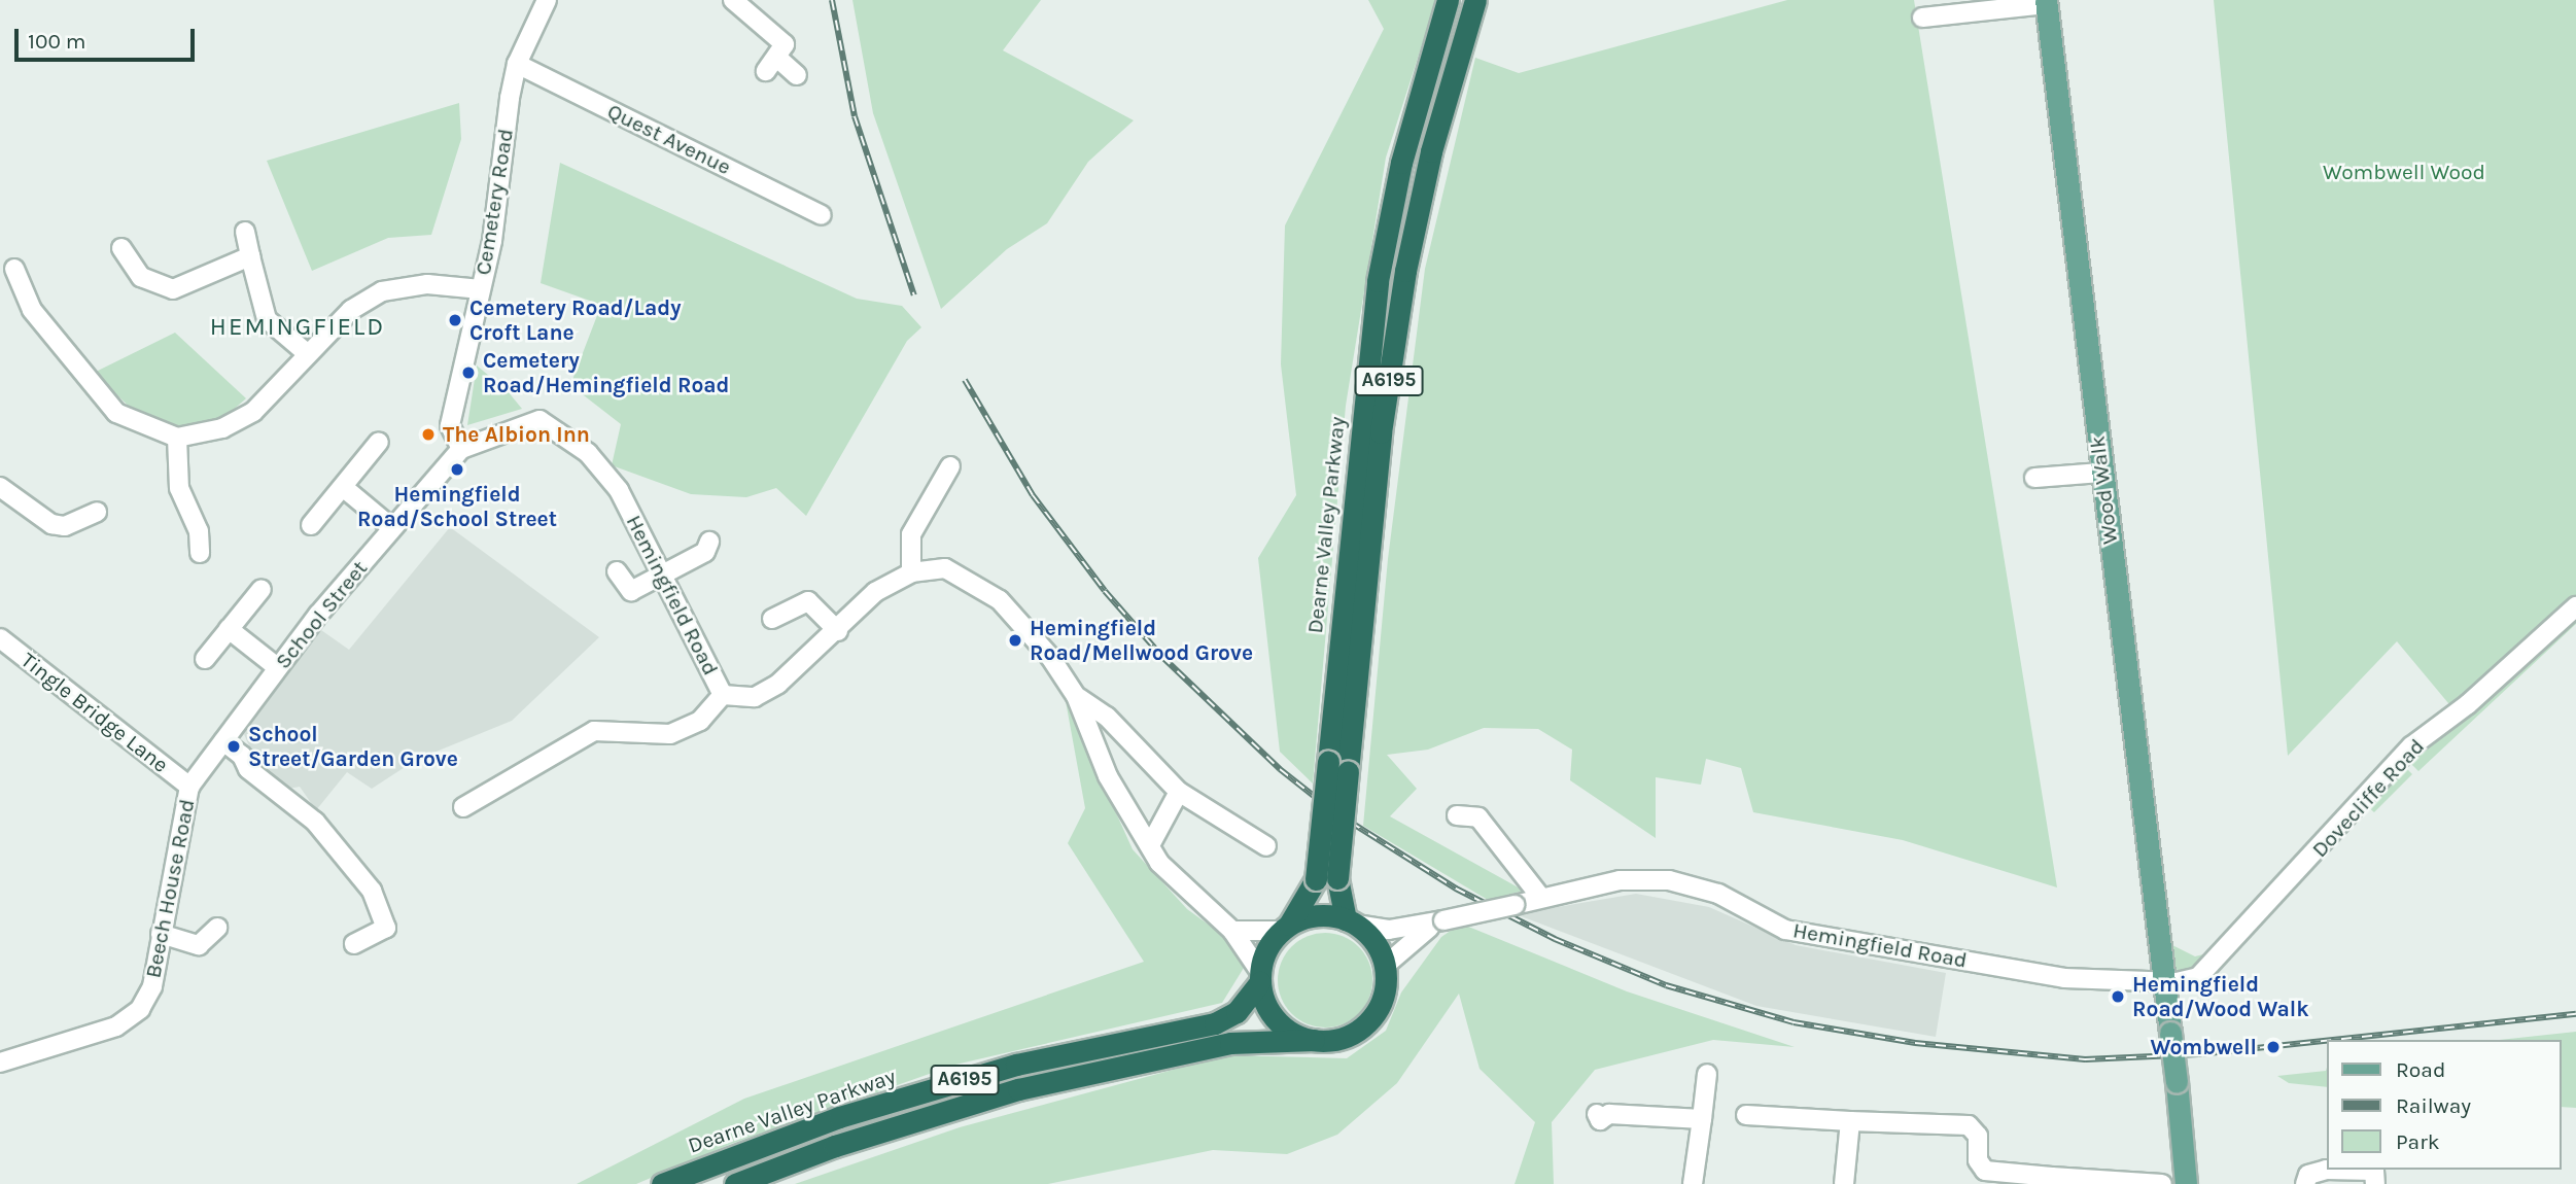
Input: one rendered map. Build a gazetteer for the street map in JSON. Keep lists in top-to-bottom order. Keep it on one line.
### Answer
{"streets":{"highway":["A6195","Dearne Valley Parkway"],"main road":["Wood Walk"],"street":["Quest Avenue","Cemetery Road","Hemingfield Road","School Street","Tingle Bridge Lane","Dovecliffe Road","Beech House Road"]},"crossings":[["Quest Avenue","Cemetery Road"],["Cemetery Road","Hemingfield Road"],["Cemetery Road","School Street"],["A6195","Dearne Valley Parkway"],["A6195","Hemingfield Road"],["Wood Walk","Hemingfield Road"],["Wood Walk","Dovecliffe Road"],["Dearne Valley Parkway","Hemingfield Road"],["Hemingfield Road","School Street"],["Hemingfield Road","Dovecliffe Road"],["School Street","Tingle Bridge Lane"],["School Street","Beech House Road"],["Tingle Bridge Lane","Beech House Road"]],"districts":["HEMINGFIELD"],"parks":["Wombwell Wood"],"places":["Cemetery Road/Lady Croft Lane","Cemetery Road/Hemingfield Road","The Albion Inn","Hemingfield Road/School Street","Hemingfield Road/Mellwood Grove","School Street/Garden Grove","Hemingfield Road/Wood Walk","Wombwell"],"legend":["Road","Railway","Park"],"scale_bar":"100 m"}
